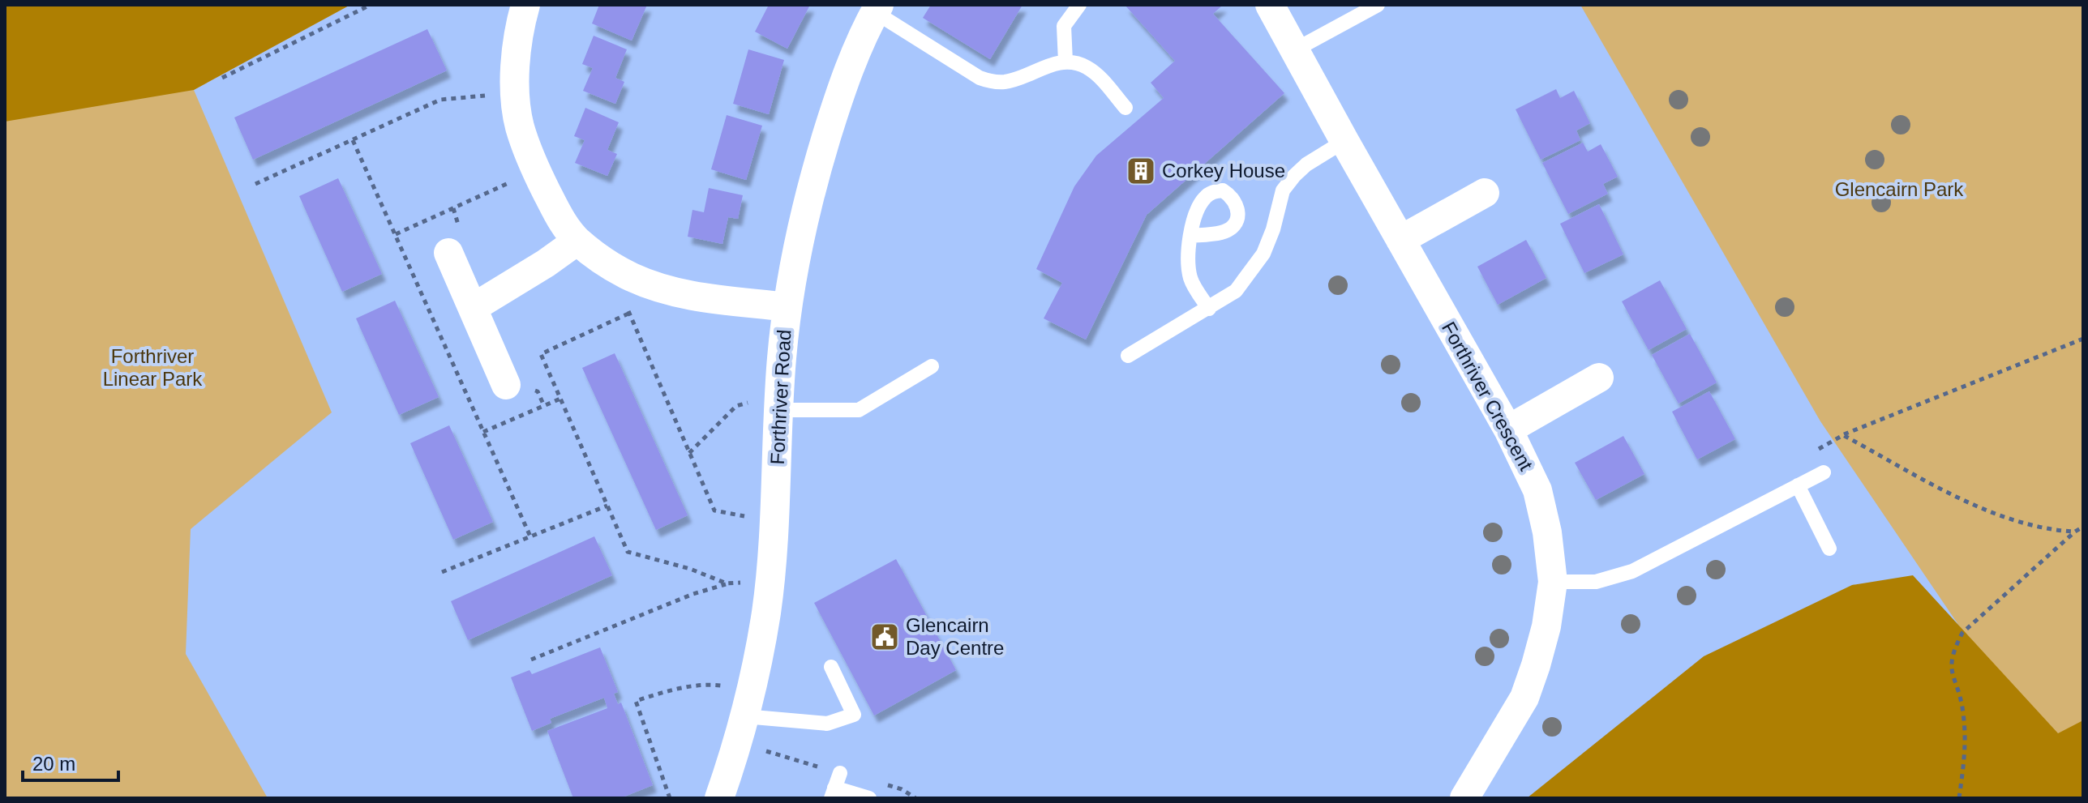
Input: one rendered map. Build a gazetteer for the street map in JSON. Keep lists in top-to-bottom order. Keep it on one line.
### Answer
{"streets":{"street":["Forthriver Crescent","Forthriver Road"]},"parks":["Glencairn Park","Forthriver Linear Park"],"places":{"building":["Corkey House"],"public building":["Glencairn Day Centre"]},"scale_bar":"20 m"}
